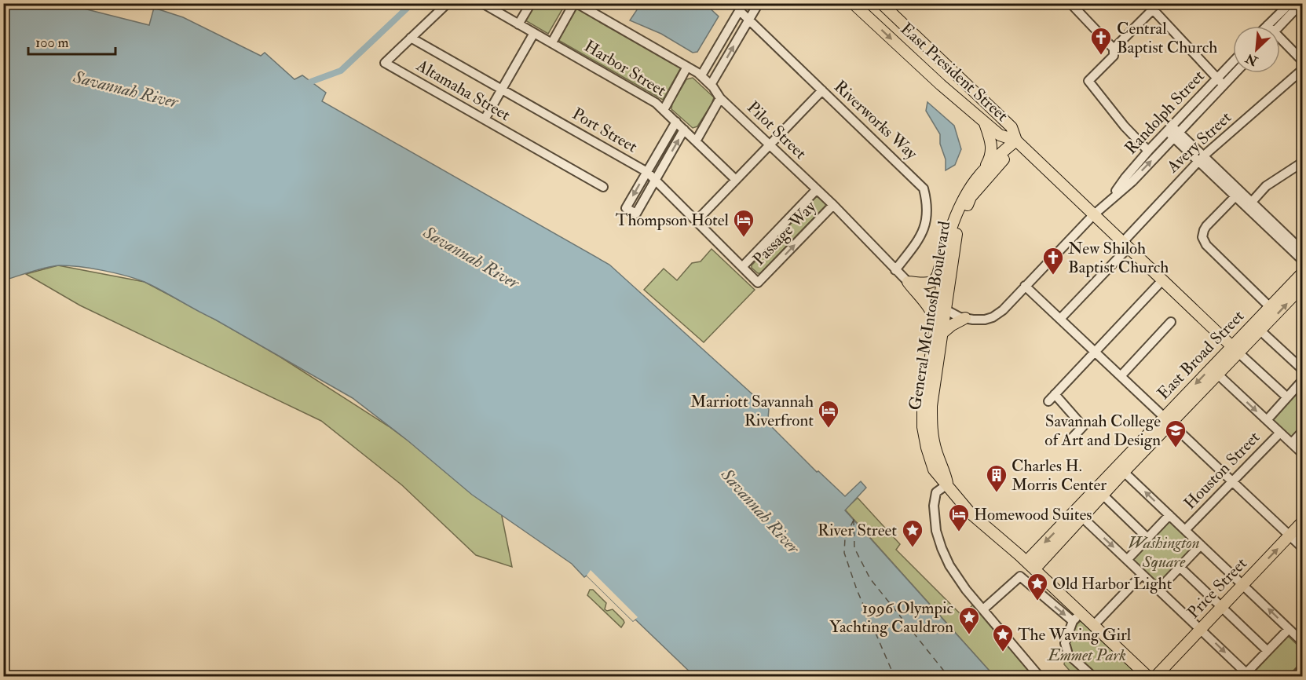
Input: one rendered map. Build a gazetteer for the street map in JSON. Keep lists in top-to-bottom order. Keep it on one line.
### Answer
{"streets":{"main road":["East President Street","General McIntosh Boulevard","East Broad Street","Price Street"],"street":["Harbor Street","Altamaha Street","Randolph Street","Riverworks Way","Port Street","Pilot Street","Avery Street","Passage Way","Houston Street"]},"crossings":[["East President Street","Randolph Street"],["East President Street","Avery Street"],["East President Street","General McIntosh Boulevard"],["East President Street","East Broad Street"],["East President Street","Houston Street"],["Altamaha Street","Port Street"],["Randolph Street","Pilot Street"],["Randolph Street","General McIntosh Boulevard"],["Riverworks Way","Pilot Street"],["Port Street","Passage Way"],["Pilot Street","Passage Way"],["Pilot Street","General McIntosh Boulevard"],["General McIntosh Boulevard","East Broad Street"]],"water":["Savannah River"],"parks":["Washington Square","Emmet Park"],"places":{"church":["Central Baptist Church","New Shiloh Baptist Church"],"hotel":["Thompson Hotel","Marriott Savannah Riverfront","Homewood Suites"],"school or university":["Savannah College of Art and Design"],"building":["Charles H. Morris Center"],"place":["River Street","Old Harbor Light","1996 Olympic Yachting Cauldron","The Waving Girl"]},"scale_bar":"100 m","north":"bottom left"}
